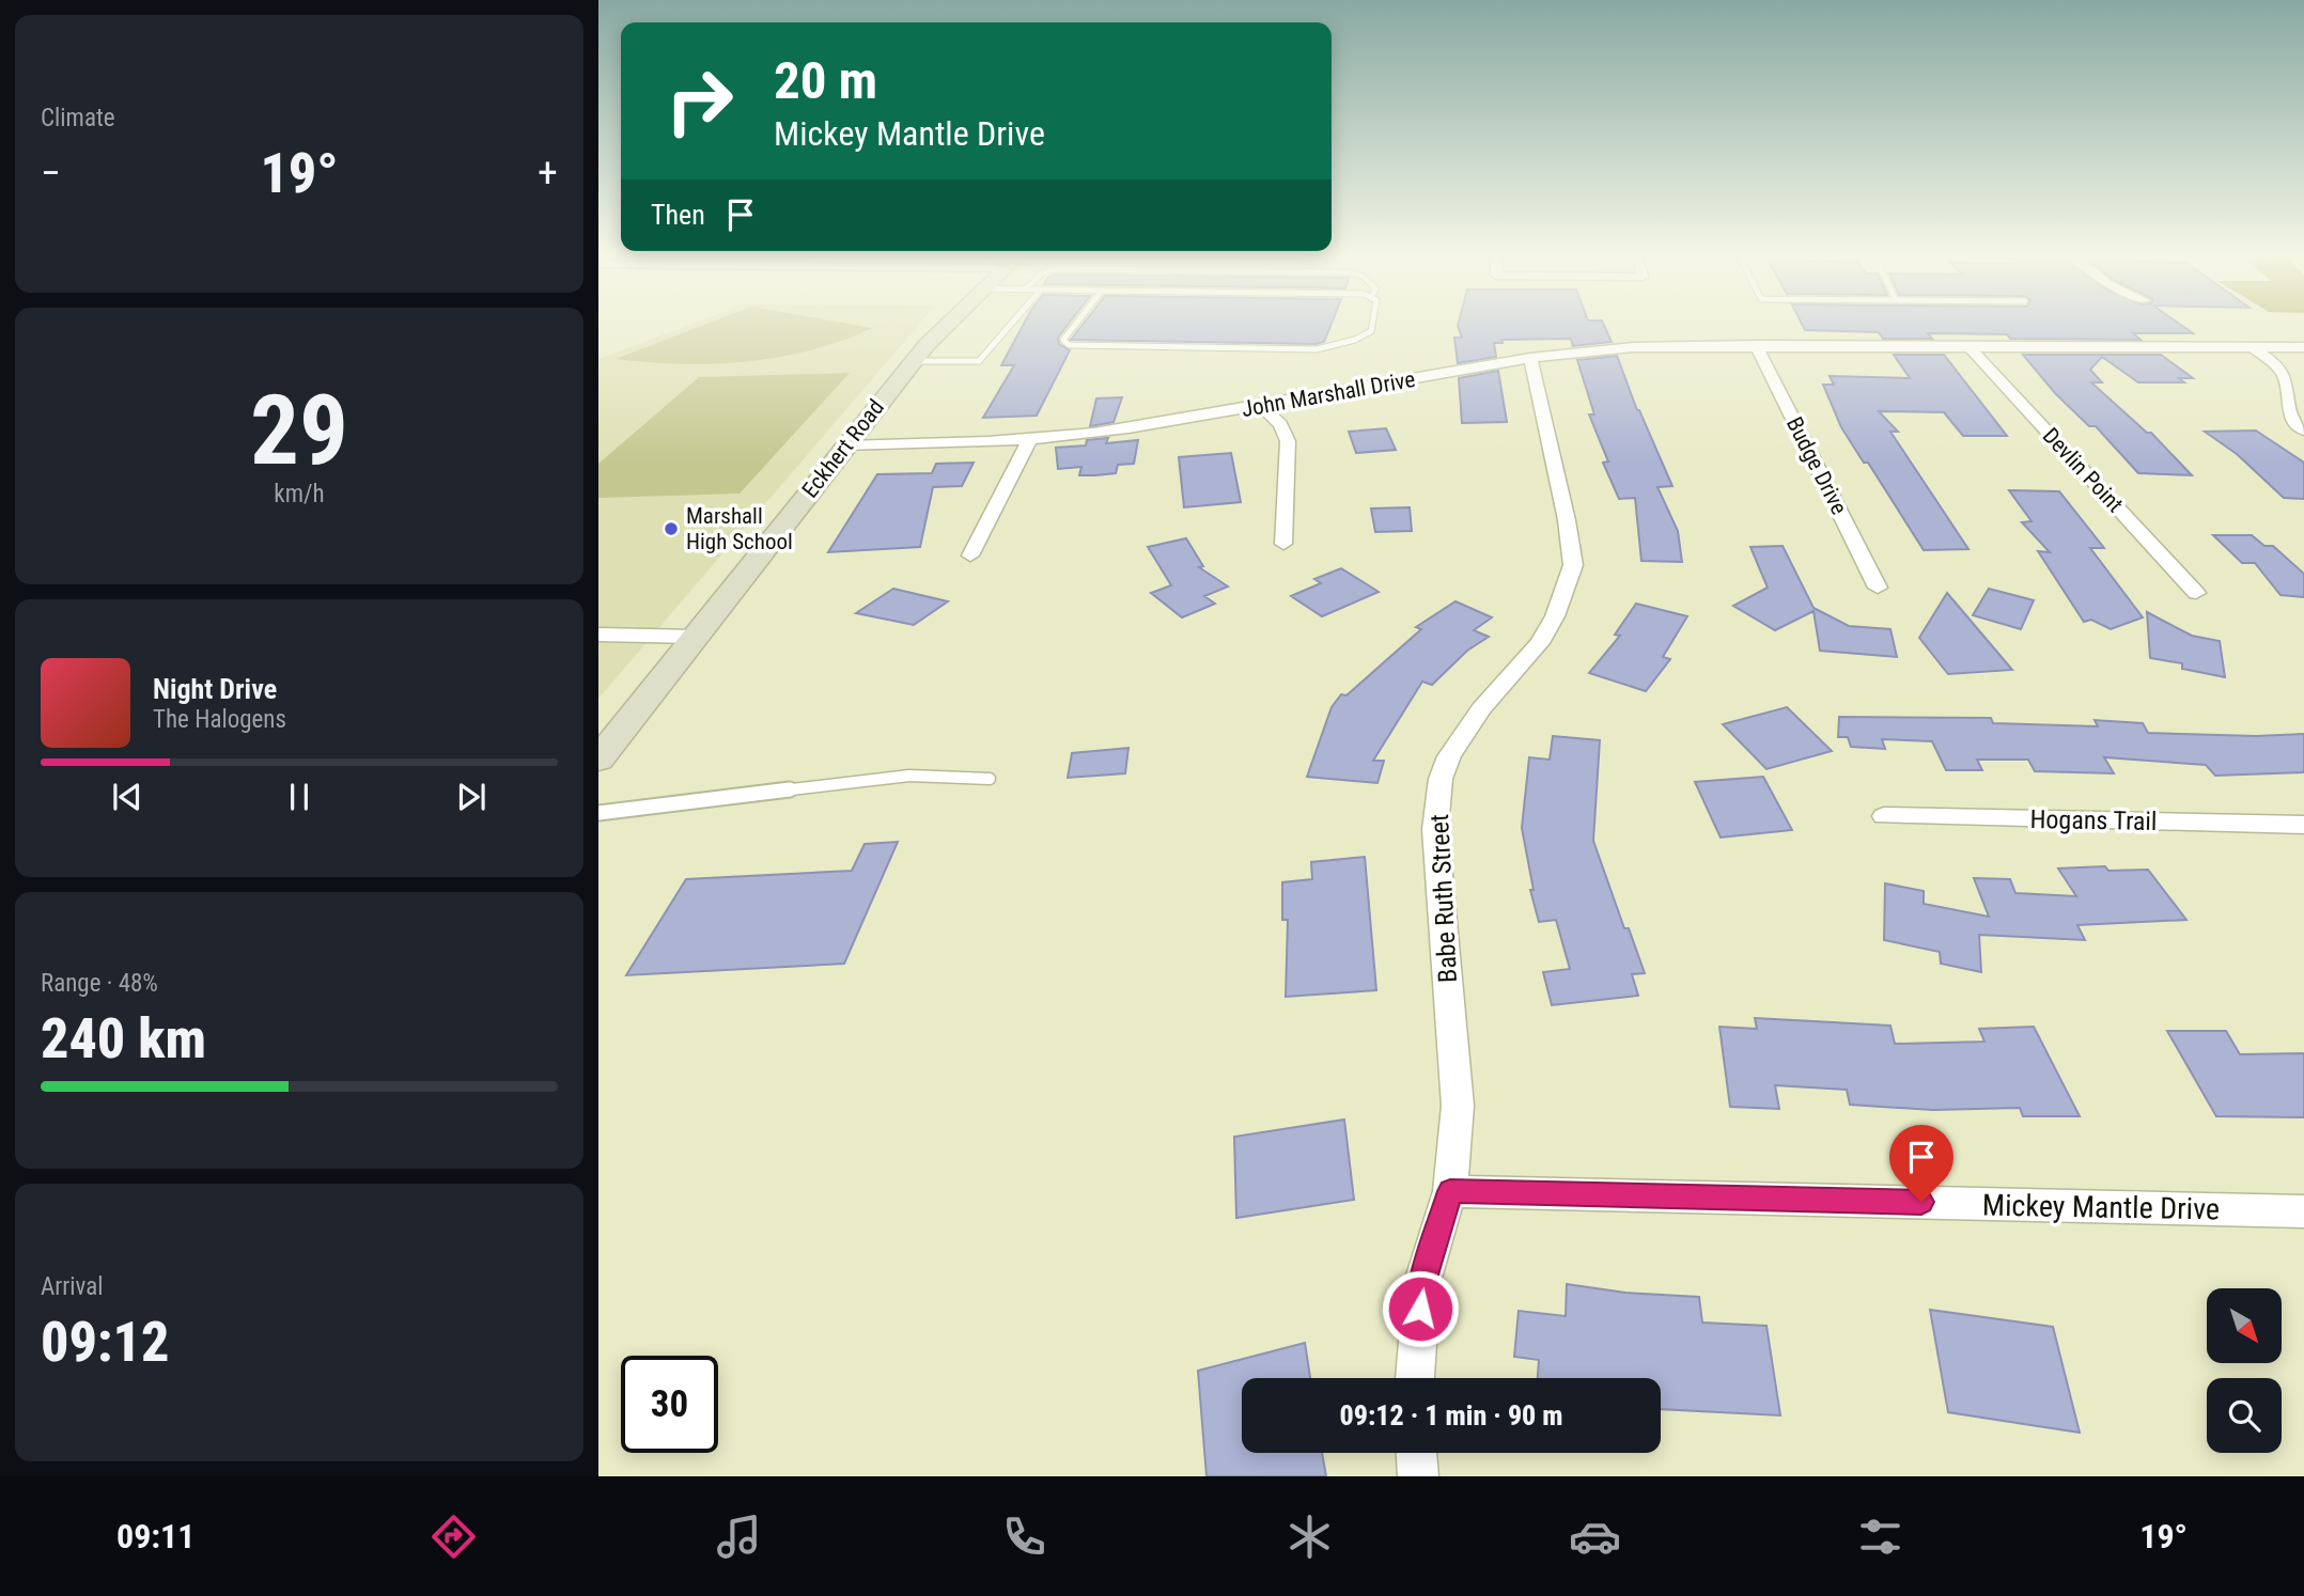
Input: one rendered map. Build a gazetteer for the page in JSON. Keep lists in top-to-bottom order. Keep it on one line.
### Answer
{"streets":{"main road":["Eckhert Road"],"street":["John Marshall Drive","Budge Drive","Devlin Point","Hogans Trail","Babe Ruth Street","Mickey Mantle Drive"]},"crossings":[["John Marshall Drive","Eckhert Road"],["John Marshall Drive","Budge Drive"],["John Marshall Drive","Devlin Point"],["John Marshall Drive","Babe Ruth Street"],["Babe Ruth Street","Mickey Mantle Drive"]],"places":["Marshall High School"],"north":"bottom right","page":{"tile":["Climate",["29","km/h"],["Range · 48%","240 km"],["Arrival","09:12"]],"turn":["20 m","Mickey Mantle Drive"],"heat":["−","19°","+"],"then":"Then","song":["Night Drive","The Halogens"],"limit":"30","trip":"09:12 · 1 min · 90 m","tabs":["09:11","19°"]}}
